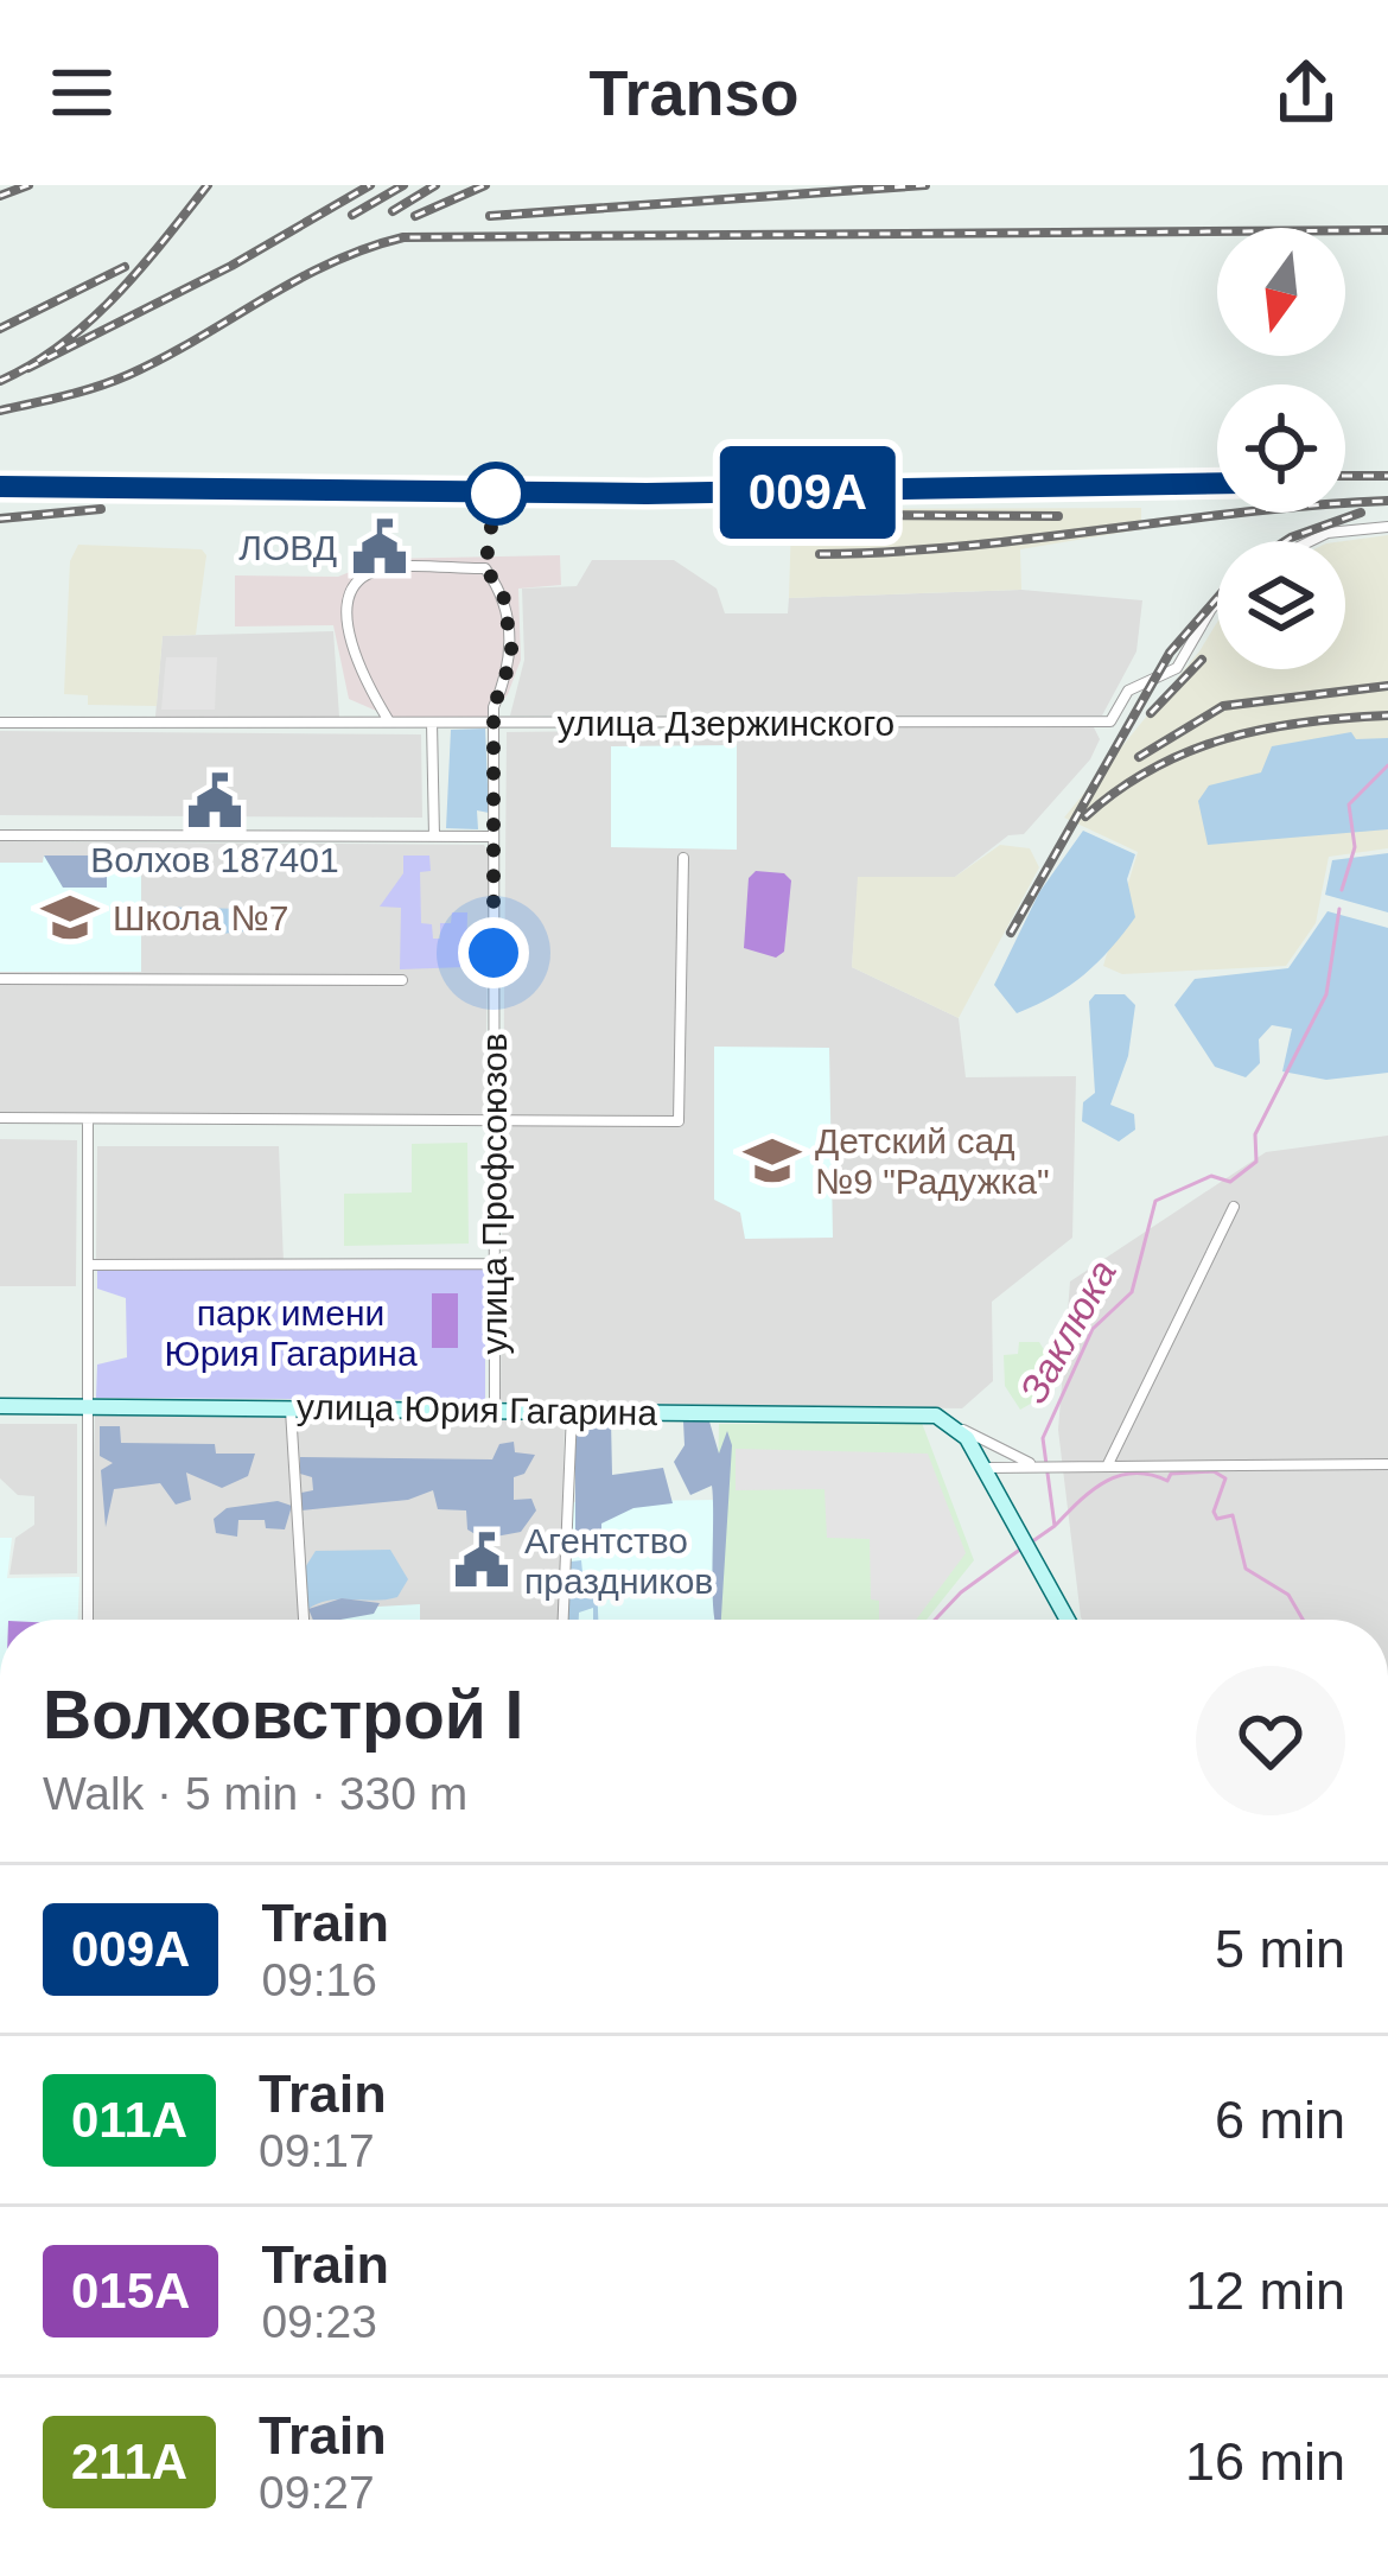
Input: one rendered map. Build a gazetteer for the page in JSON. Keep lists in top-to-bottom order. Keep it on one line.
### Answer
{"streets":{"main road":["улица Юрия Гагарина"],"street":["улица Дзержинского","улица Профсоюзов"]},"crossings":[["улица Дзержинского","улица Профсоюзов"],["улица Профсоюзов","улица Юрия Гагарина"]],"water":["Заклюка"],"parks":["парк имени Юрия Гагарина"],"places":{"public building":["ЛОВД","Волхов 187401","Агентство праздников"],"school or university":["Школа №7","Детский cад №9 \"Радужка\""]},"north":"bottom","page":{"header":"Transo","on_map":"009А","heading":["Волховстрой I","Walk · 5 min · 330 m"],"list":[{"mark":"009А","name":"Train","note":"09:16","value":"5 min"},{"mark":"011А","name":"Train","note":"09:17","value":"6 min"},{"mark":"015А","name":"Train","note":"09:23","value":"12 min"},{"mark":"211А","name":"Train","note":"09:27","value":"16 min"}]}}
